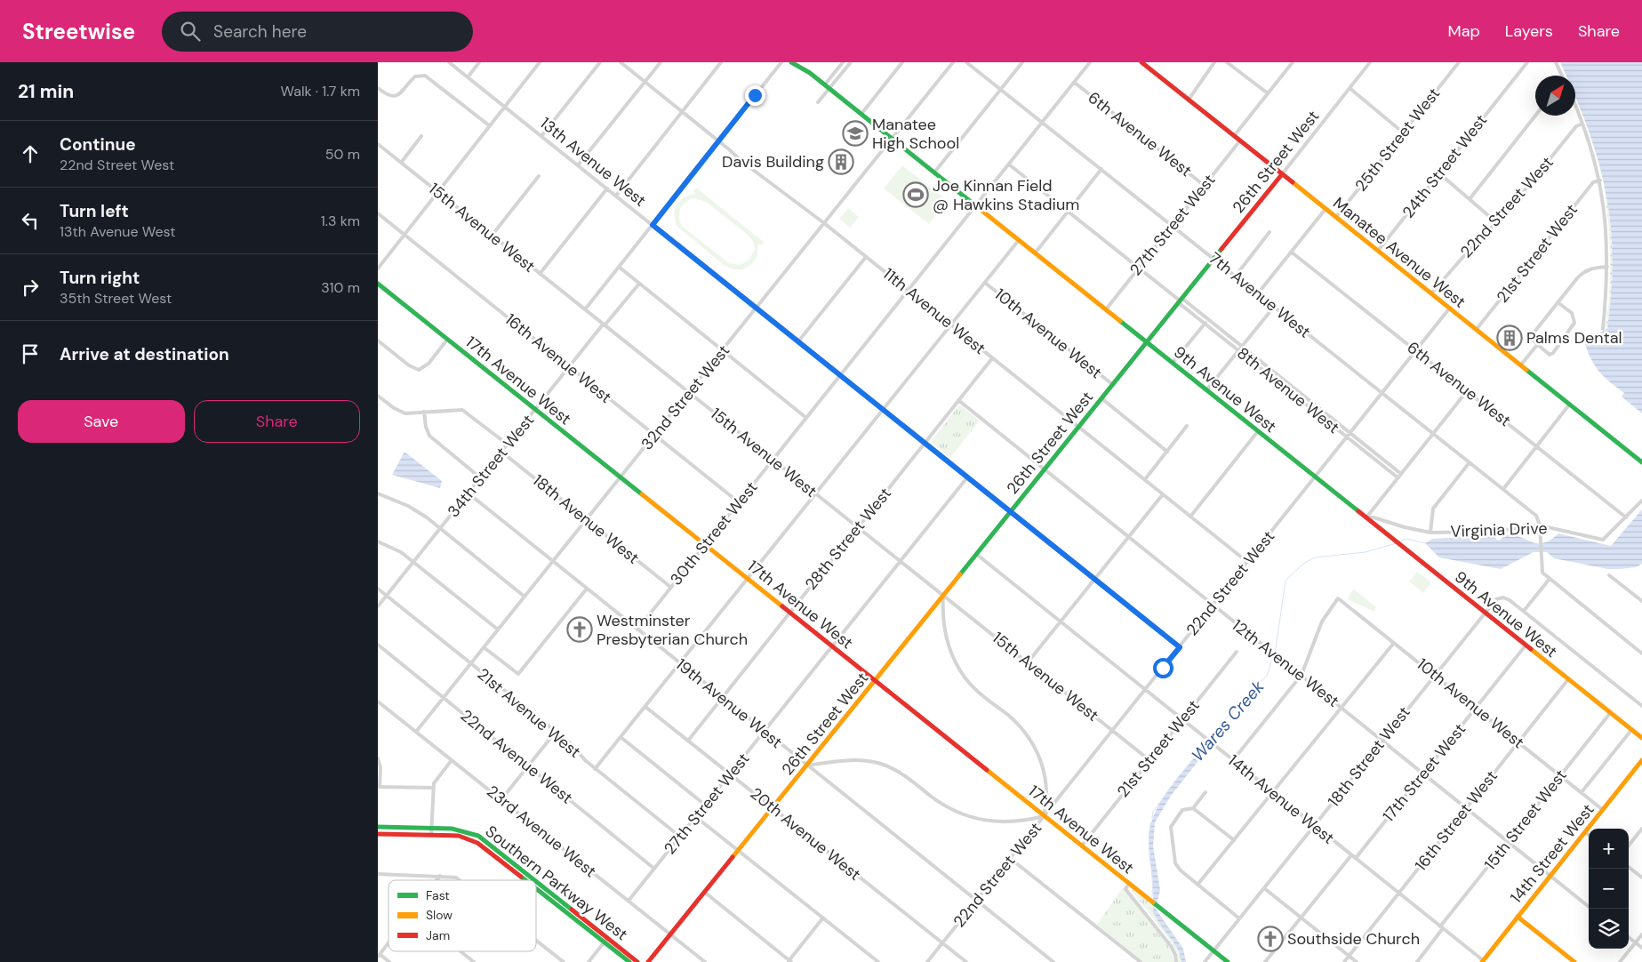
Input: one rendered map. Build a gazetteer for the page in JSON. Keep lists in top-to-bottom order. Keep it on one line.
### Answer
{"streets":{"street":["6th Avenue West","25th Street West","13th Avenue West","26th Street West","24th Street West","22nd Street West","27th Street West","15th Avenue West","Manatee Avenue West","21st Street West","7th Avenue West","11th Avenue West","10th Avenue West","16th Avenue West","17th Avenue West","9th Avenue West","8th Avenue West","32nd Street West","34th Street West","18th Avenue West","Virginia Drive","30th Street West","28th Street West","12th Avenue West","19th Avenue West","21st Avenue West","22nd Avenue West","18th Street West","17th Street West","14th Avenue West","15th Street West","16th Street West","23rd Avenue West","20th Avenue West","14th Street West","Southern Parkway West"]},"crossings":[["6th Avenue West","22nd Street West"],["6th Avenue West","27th Street West"],["6th Avenue West","Virginia Drive"],["6th Avenue West","30th Street West"],["25th Street West","Manatee Avenue West"],["13th Avenue West","26th Street West"],["13th Avenue West","22nd Street West"],["13th Avenue West","27th Street West"],["13th Avenue West","32nd Street West"],["13th Avenue West","30th Street West"],["13th Avenue West","28th Street West"],["26th Street West","15th Avenue West"],["26th Street West","Manatee Avenue West"],["26th Street West","7th Avenue West"],["26th Street West","11th Avenue West"],["26th Street West","10th Avenue West"],["26th Street West","17th Avenue West"],["26th Street West","9th Avenue West"],["26th Street West","8th Avenue West"],["26th Street West","12th Avenue West"],["26th Street West","19th Avenue West"],["26th Street West","14th Avenue West"],["26th Street West","23rd Avenue West"],["26th Street West","20th Avenue West"],["24th Street West","Manatee Avenue West"],["22nd Street West","15th Avenue West"],["22nd Street West","Manatee Avenue West"],["22nd Street West","7th Avenue West"],["22nd Street West","11th Avenue West"],["22nd Street West","17th Avenue West"],["22nd Street West","9th Avenue West"],["22nd Street West","8th Avenue West"],["22nd Street West","12th Avenue West"],["22nd Street West","19th Avenue West"],["22nd Street West","14th Avenue West"],["22nd Street West","20th Avenue West"],["27th Street West","15th Avenue West"],["27th Street West","Manatee Avenue West"],["27th Street West","7th Avenue West"],["27th Street West","17th Avenue West"],["27th Street West","9th Avenue West"],["27th Street West","8th Avenue West"],["27th Street West","19th Avenue West"],["27th Street West","21st Avenue West"],["27th Street West","22nd Avenue West"],["27th Street West","23rd Avenue West"],["27th Street West","20th Avenue West"],["15th Avenue West","21st Street West"],["15th Avenue West","32nd Street West"],["15th Avenue West","34th Street West"],["15th Avenue West","30th Street West"],["15th Avenue West","28th Street West"],["Manatee Avenue West","21st Street West"],["21st Street West","17th Avenue West"],["21st Street West","14th Avenue West"],["7th Avenue West","Virginia Drive"],["7th Avenue West","30th Street West"],["11th Avenue West","32nd Street West"],["11th Avenue West","30th Street West"],["11th Avenue West","28th Street West"],["10th Avenue West","12th Avenue West"],["10th Avenue West","18th Street West"],["10th Avenue West","17th Street West"],["10th Avenue West","15th Street West"],["10th Avenue West","16th Street West"],["10th Avenue West","14th Street West"],["16th Avenue West","32nd Street West"],["16th Avenue West","34th Street West"],["16th Avenue West","30th Street West"],["17th Avenue West","32nd Street West"],["17th Avenue West","34th Street West"],["17th Avenue West","30th Street West"],["17th Avenue West","28th Street West"],["17th Avenue West","18th Street West"],["9th Avenue West","32nd Street West"],["9th Avenue West","Virginia Drive"],["9th Avenue West","30th Street West"],["9th Avenue West","18th Street West"],["9th Avenue West","17th Street West"],["9th Avenue West","15th Street West"],["9th Avenue West","16th Street West"],["8th Avenue West","30th Street West"],["32nd Street West","18th Avenue West"],["32nd Street West","19th Avenue West"],["32nd Street West","21st Avenue West"],["32nd Street West","22nd Avenue West"],["32nd Street West","23rd Avenue West"],["34th Street West","18th Avenue West"],["34th Street West","19th Avenue West"],["34th Street West","21st Avenue West"],["18th Avenue West","30th Street West"],["30th Street West","19th Avenue West"],["28th Street West","12th Avenue West"],["28th Street West","19th Avenue West"],["28th Street West","20th Avenue West"],["12th Avenue West","18th Street West"],["12th Avenue West","17th Street West"],["12th Avenue West","15th Street West"],["12th Avenue West","16th Street West"],["12th Avenue West","14th Street West"],["18th Street West","14th Avenue West"],["17th Street West","14th Avenue West"],["14th Avenue West","15th Street West"],["14th Avenue West","16th Street West"],["14th Avenue West","14th Street West"]],"water":["Wares Creek"],"places":{"school or university":["Manatee High School"],"building":["Davis Building","Palms Dental"],"sports":["Joe Kinnan Field @ Hawkins Stadium"],"church":["Westminster Presbyterian Church","Southside Church"]},"legend":["Fast","Slow","Jam"],"north":"top right","page":{"header":"Streetwise","search":"Search here","nav":["Map","Layers","Share"],"heading":["21 min","Walk · 1.7 km"],"list":[["Continue","22nd Street West","50 m"],["Turn left","13th Avenue West","1.3 km"],["Turn right","35th Street West","310 m"],"Arrive at destination"],"buttons":["Save","Share"],"map_buttons":["+","−"]}}
